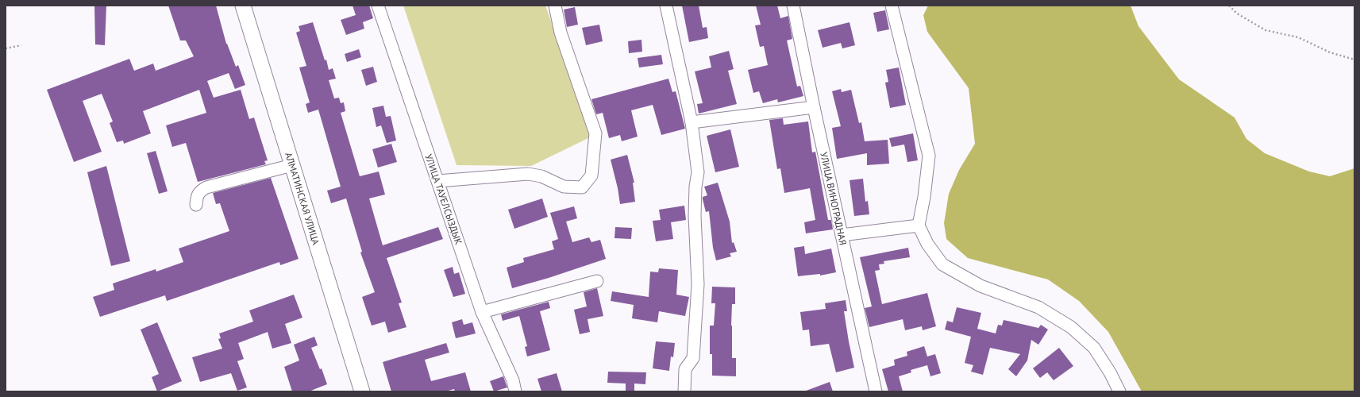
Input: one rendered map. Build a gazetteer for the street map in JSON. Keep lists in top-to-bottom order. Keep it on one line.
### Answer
{"streets":{"main road":["АЛМАТИНСКАЯ УЛИЦА"],"street":["УЛИЦА ВИНОГРАДНАЯ","УЛИЦА ТАУЕЛСЫЗДЫК"]}}
